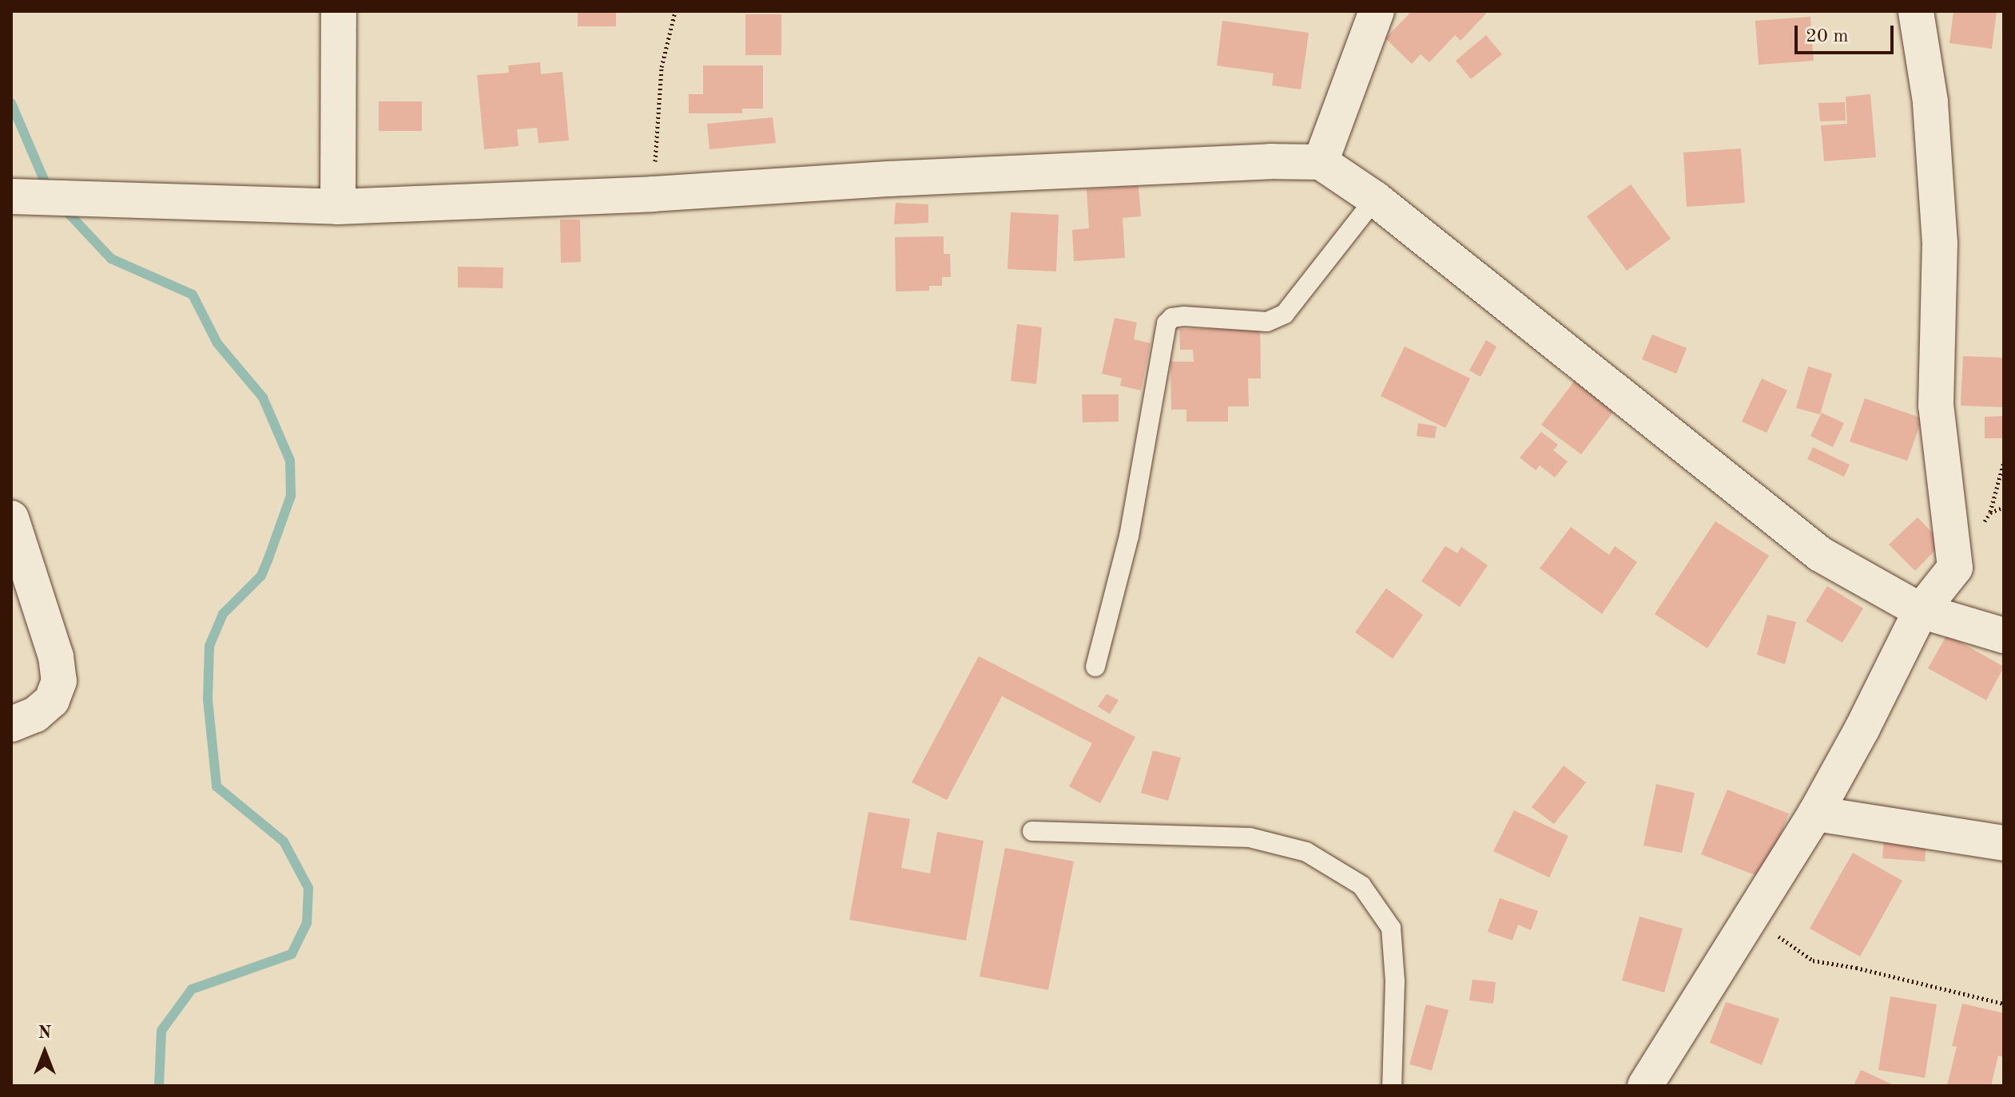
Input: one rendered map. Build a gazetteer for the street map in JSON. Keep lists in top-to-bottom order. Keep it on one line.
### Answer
{"scale_bar":"20 m","north":"top"}
